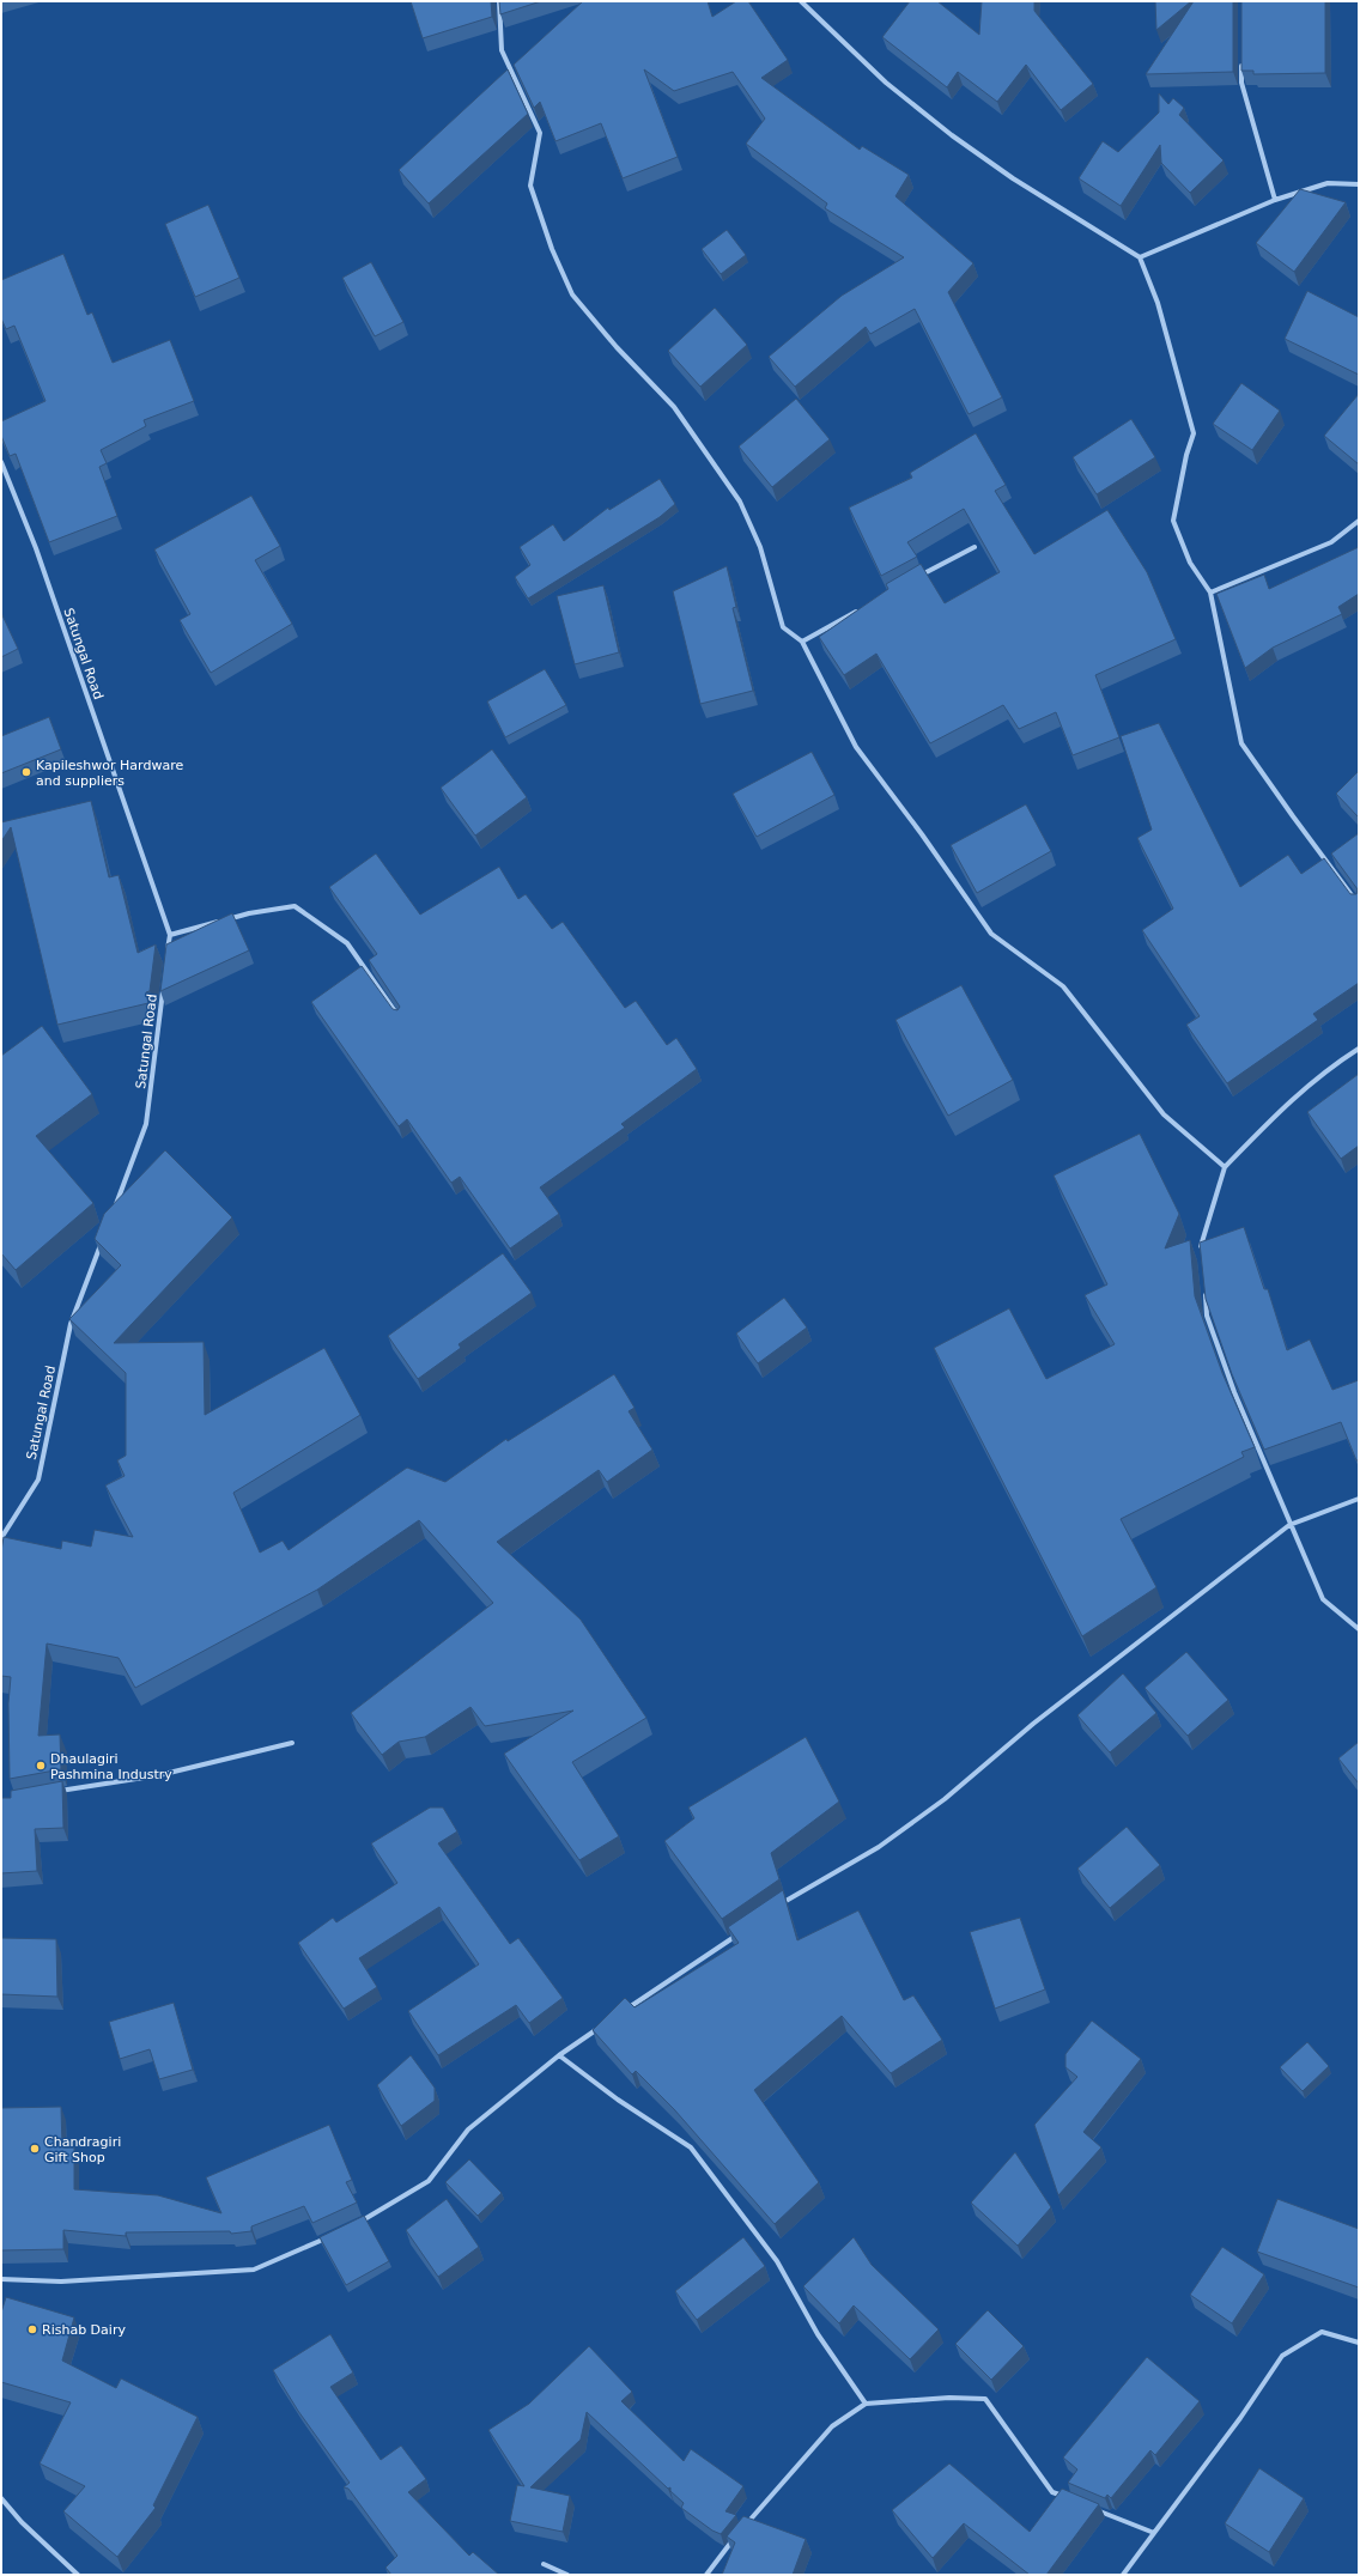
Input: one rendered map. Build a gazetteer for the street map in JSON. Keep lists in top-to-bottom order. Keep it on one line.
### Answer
{"streets":{"street":["Satungal Road"]},"places":["Kapileshwor Hardware and suppliers","Dhaulagiri Pashmina Industry","Chandragiri Gift Shop","Rishab Dairy"]}
